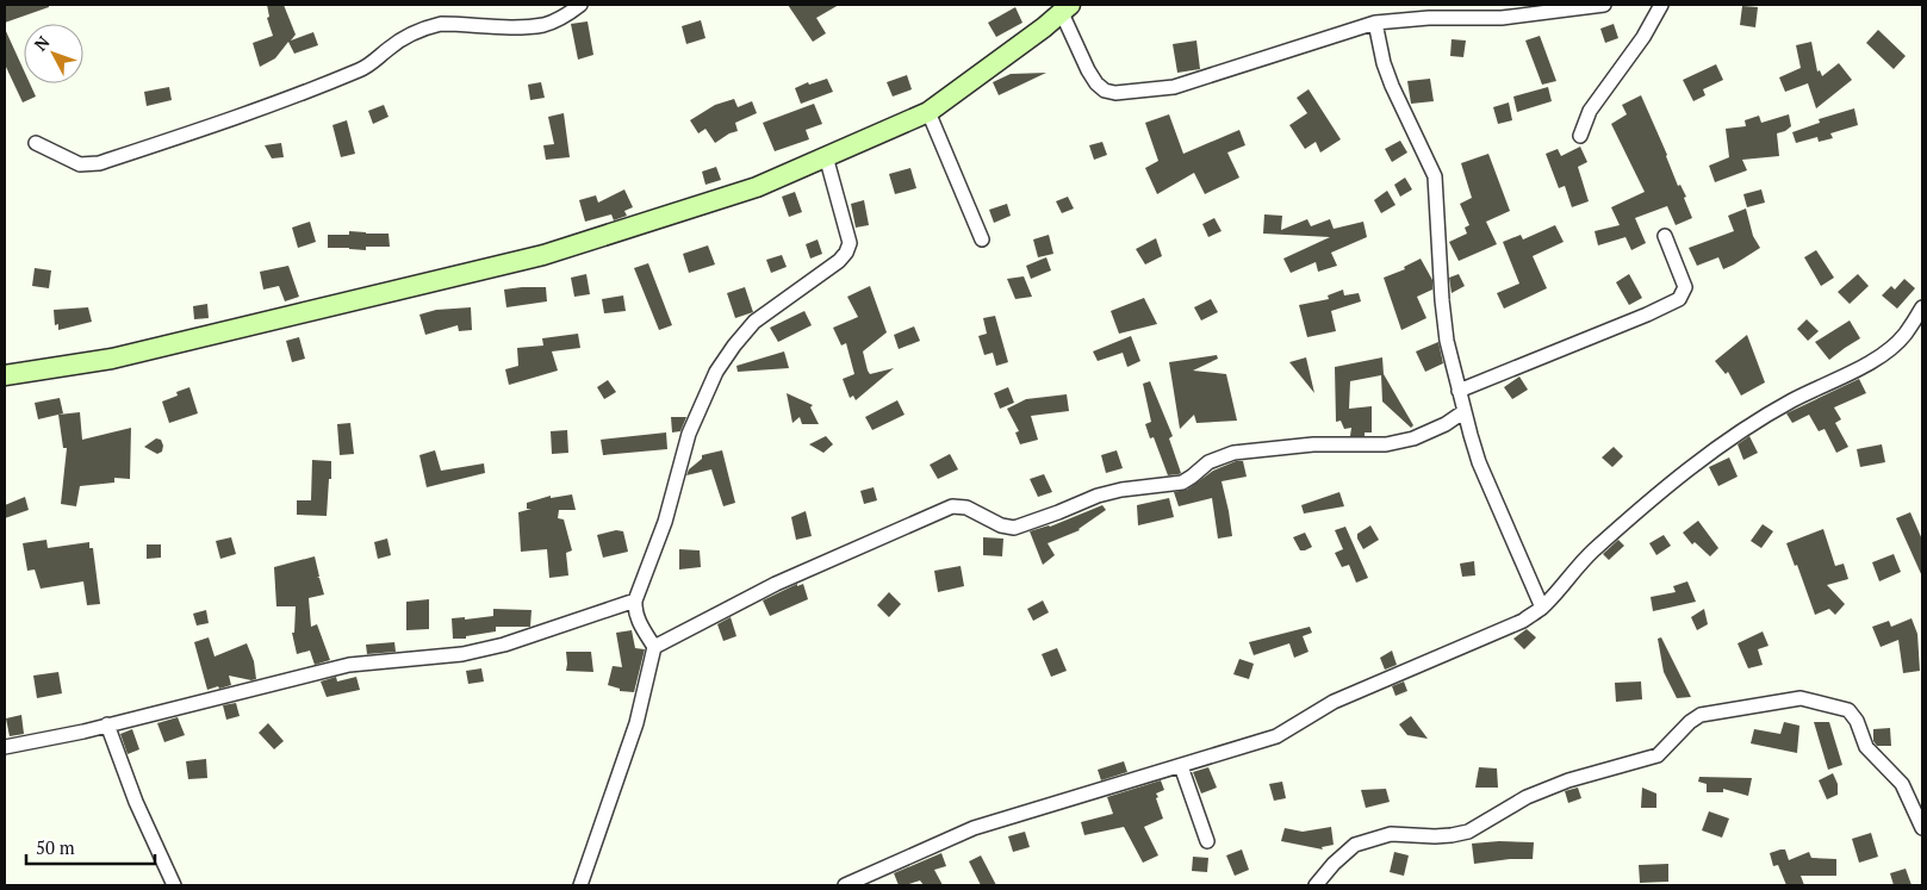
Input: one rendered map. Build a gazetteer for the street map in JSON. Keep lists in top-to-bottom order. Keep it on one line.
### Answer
{"scale_bar":"50 m","north":"top left"}
